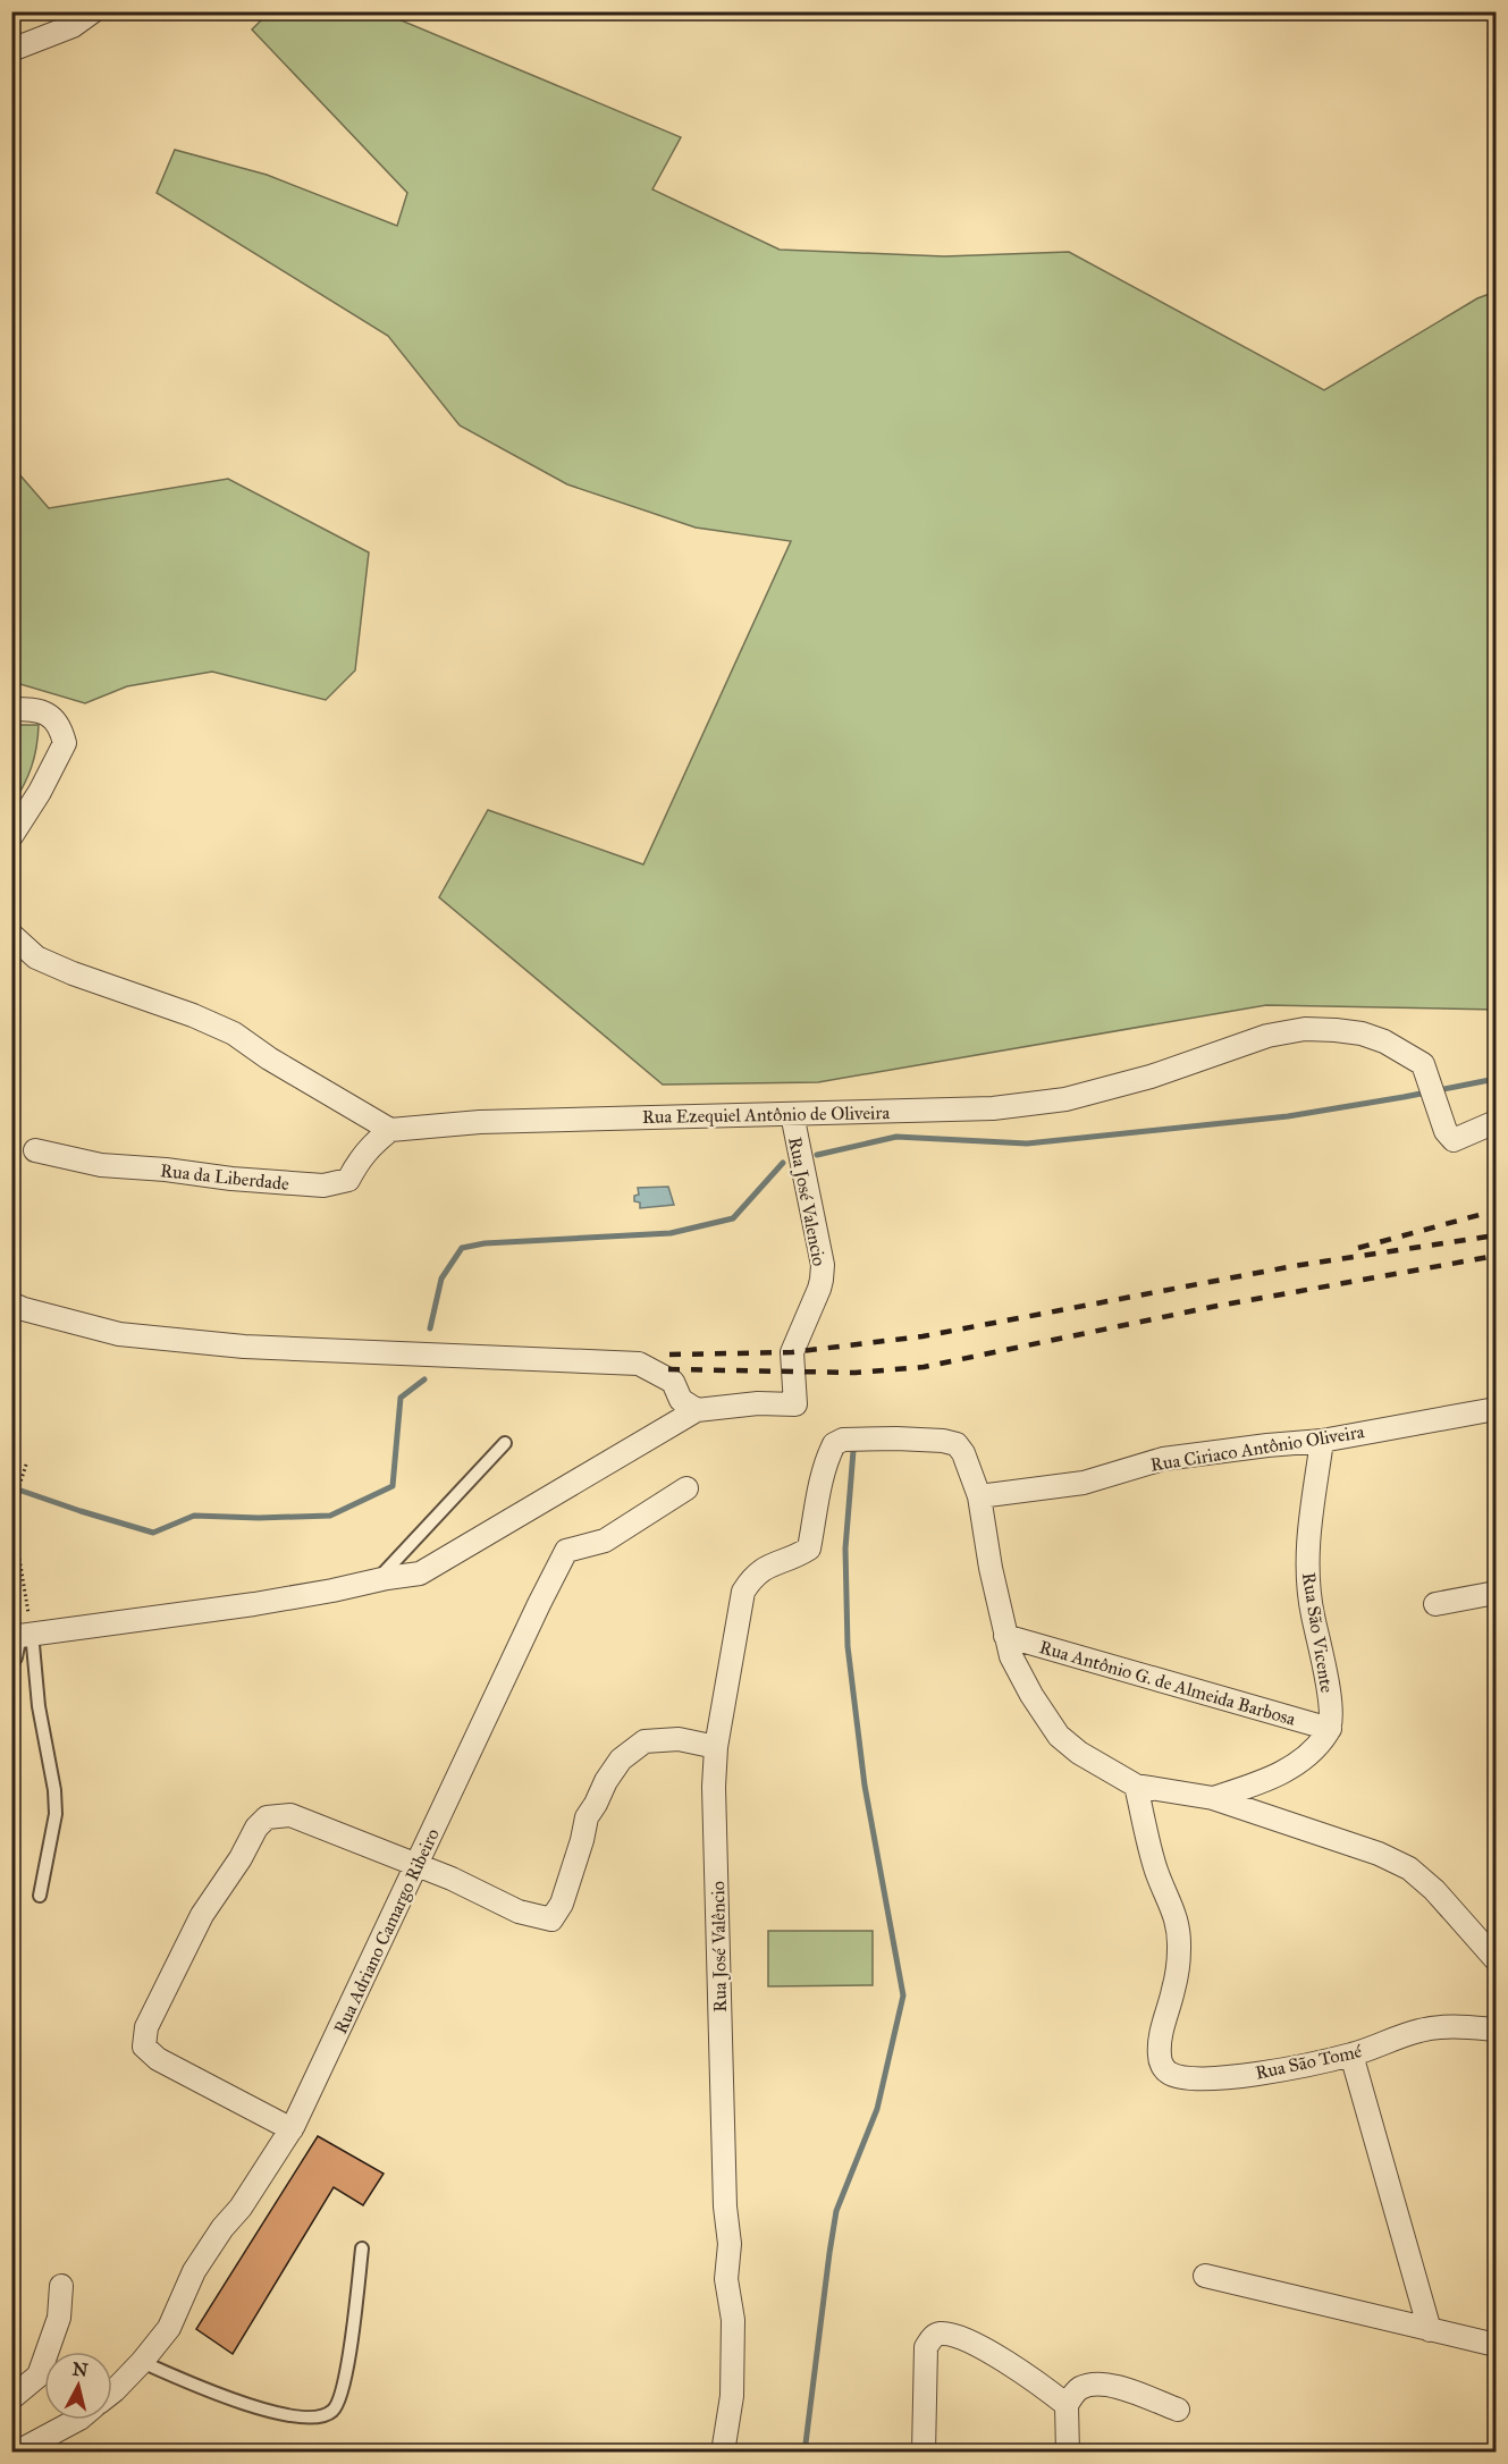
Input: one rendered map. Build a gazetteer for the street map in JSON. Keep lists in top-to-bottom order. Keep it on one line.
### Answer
{"streets":{"street":["Rua Ezequiel Antônio de Oliveira","Rua da Liberdade","Rua José Valencio","Rua Ciriaco Antônio Oliveira","Rua São Vicente","Rua Antônio G. de Almeida Barbosa","Rua Adriano Camargo Ribeiro","Rua José Valêncio","Rua São Tomé"]},"crossings":[["Rua Ezequiel Antônio de Oliveira","Rua da Liberdade"],["Rua Ezequiel Antônio de Oliveira","Rua José Valencio"],["Rua Ciriaco Antônio Oliveira","Rua São Vicente"],["Rua Ciriaco Antônio Oliveira","Rua José Valêncio"],["Rua São Vicente","Rua Antônio G. de Almeida Barbosa"]],"north":"top"}
